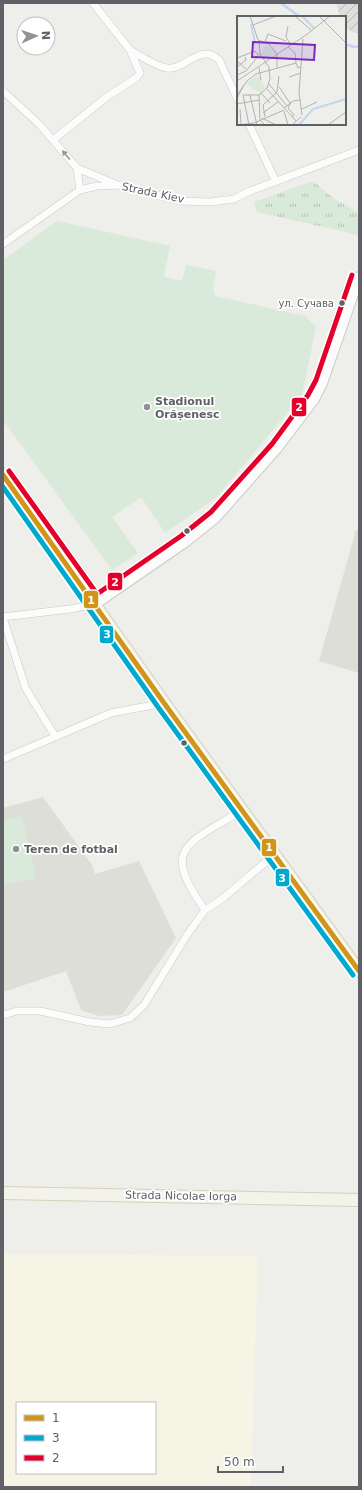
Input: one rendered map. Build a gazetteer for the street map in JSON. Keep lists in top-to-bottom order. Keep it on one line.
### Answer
{"streets":{"main road":["Strada Nicolae Iorga"],"street":["Strada Kiev"]},"places":["ул. Сучава","Stadionul Orășenesc","Teren de fotbal"],"lines":["transit line 2","transit line 1","transit line 3"],"legend":["1","3","2"],"scale_bar":"50 m","north":"right"}
